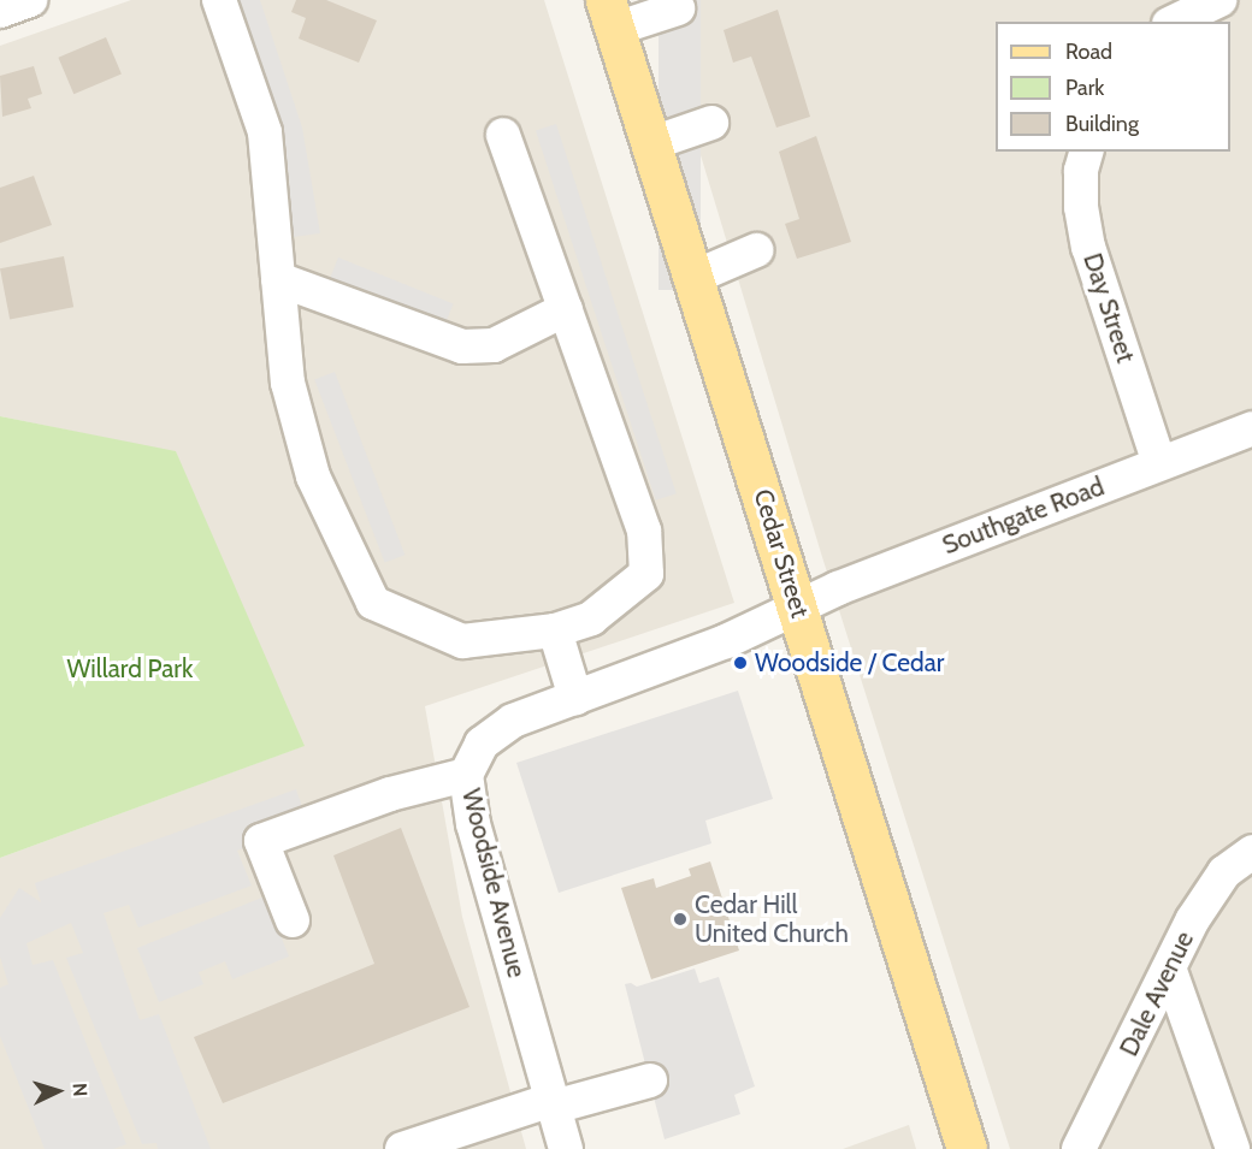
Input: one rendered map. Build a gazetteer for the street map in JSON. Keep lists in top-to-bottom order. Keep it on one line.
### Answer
{"streets":{"main road":["Cedar Street"],"street":["Day Street","Southgate Road","Woodside Avenue","Dale Avenue"]},"crossings":[["Day Street","Southgate Road"],["Southgate Road","Cedar Street"],["Southgate Road","Woodside Avenue"],["Cedar Street","Woodside Avenue"]],"parks":["Willard Park"],"places":["Woodside / Cedar","Cedar Hill United Church"],"legend":["Road","Park","Building"],"north":"right"}
